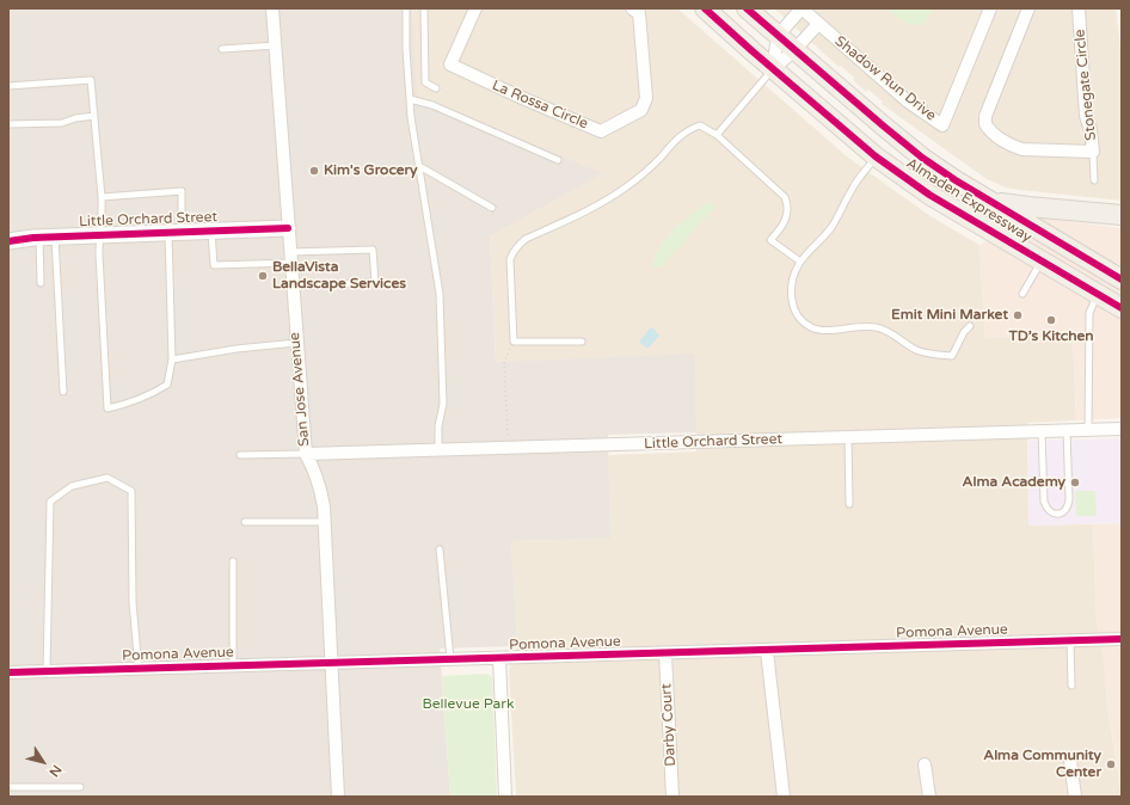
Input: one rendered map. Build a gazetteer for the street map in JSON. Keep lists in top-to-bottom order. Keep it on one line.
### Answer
{"streets":{"main road":["Almaden Expressway"],"street":["Shadow Run Drive","Stonegate Circle","La Rossa Circle","Little Orchard Street","San Jose Avenue","Pomona Avenue","Darby Court"]},"crossings":[["Shadow Run Drive","Almaden Expressway"],["Little Orchard Street","San Jose Avenue"],["San Jose Avenue","Pomona Avenue"],["Pomona Avenue","Darby Court"]],"parks":["Bellevue Park"],"places":["Kim's Grocery","BellaVista Landscape Services","Emit Mini Market","TD’s Kitchen","Alma Academy","Alma Community Center"],"north":"bottom right"}
